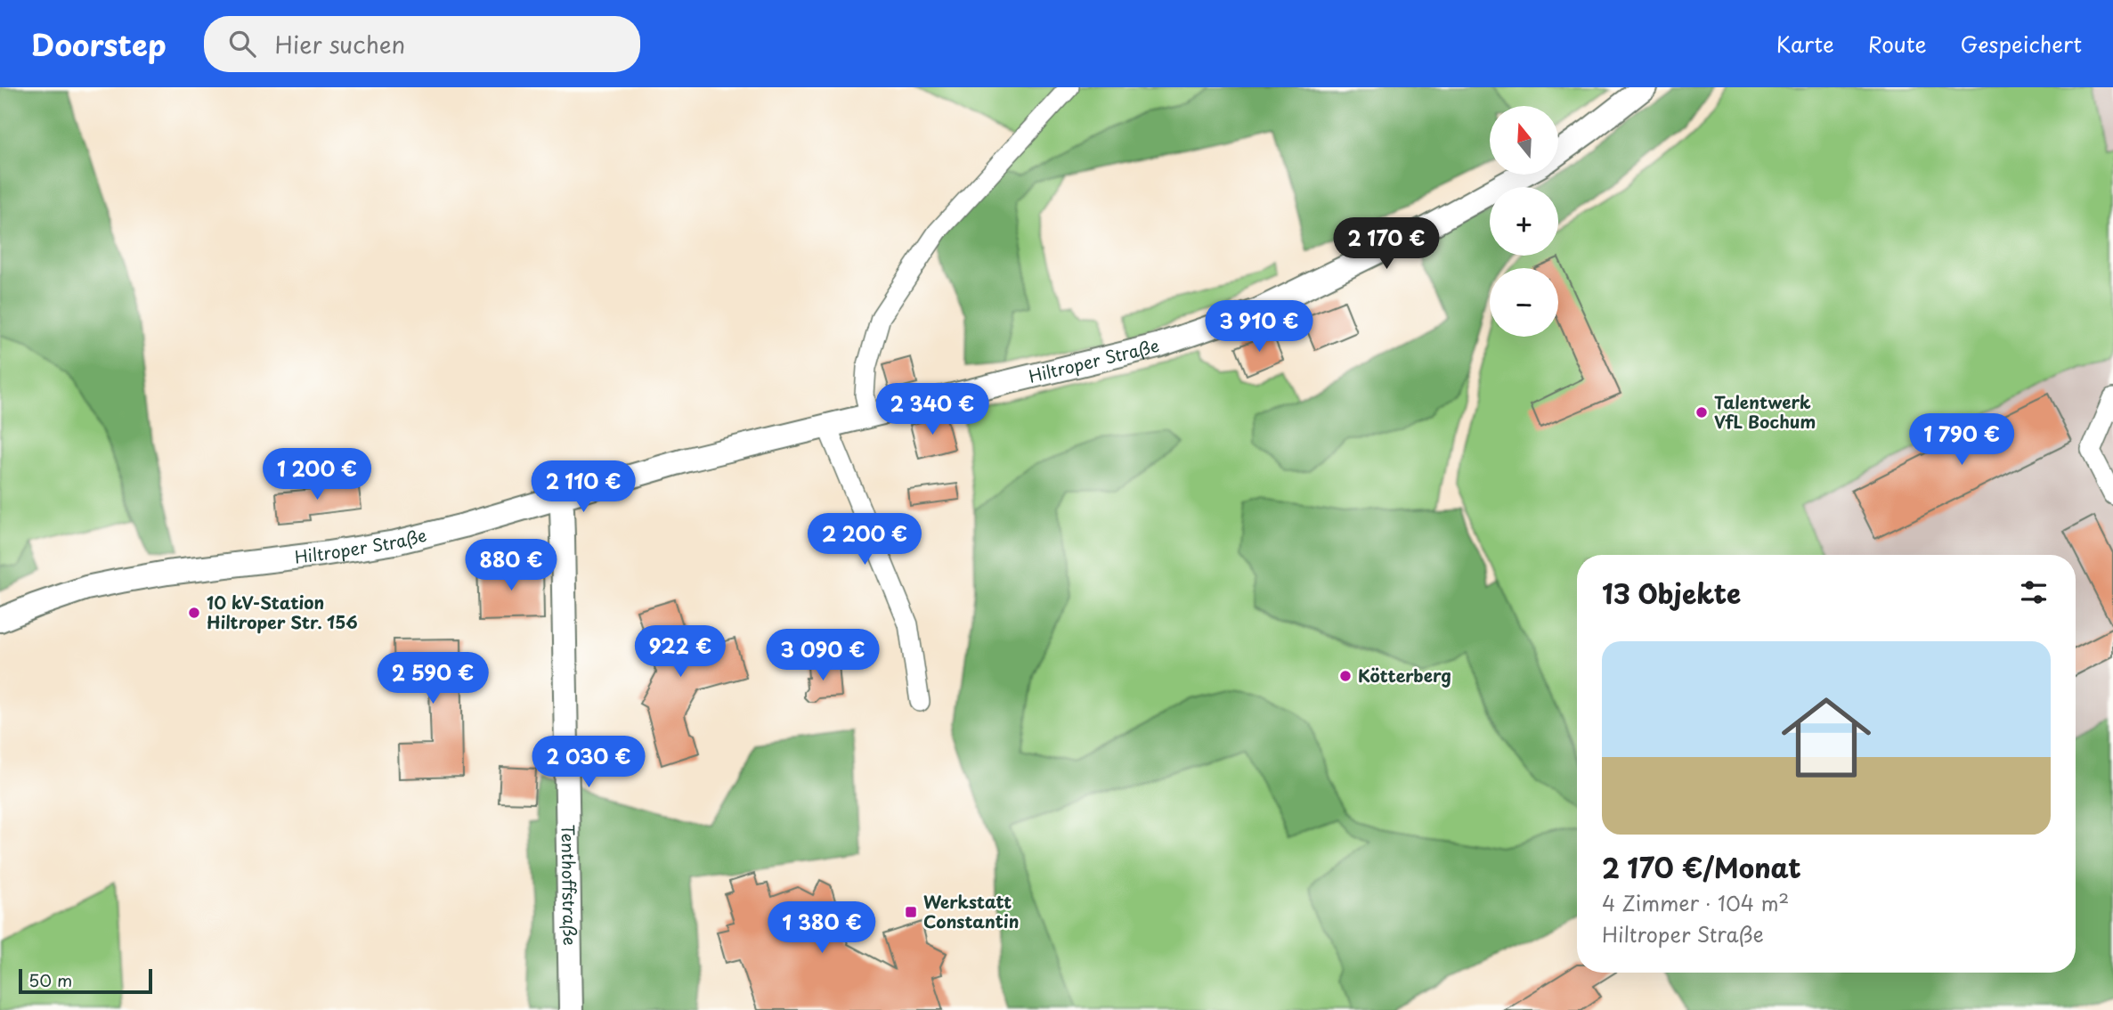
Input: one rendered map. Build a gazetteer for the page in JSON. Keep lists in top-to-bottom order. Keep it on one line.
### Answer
{"streets":{"street":["Hiltroper Straße","Tenthoffstraße"]},"crossings":[["Hiltroper Straße","Tenthoffstraße"]],"places":{"other":["Talentwerk VfL Bochum","10 kV-Station Hiltroper Str. 156","Kötterberg"],"transit":["Werkstatt Constantin"]},"scale_bar":"50 m","north":"top","page":{"header":"Doorstep","search":"Hier suchen","nav":["Karte","Route","Gespeichert"],"map_buttons":["+","−"],"price":["2 170 €","3 910 €","2 340 €","1 790 €","1 200 €","2 110 €","2 200 €","880 €","922 €","3 090 €","2 590 €","2 030 €","1 380 €"],"heading":"13 Objekte","list":[{"name":"2 170 €/Monat","note":"4 Zimmer · 104 m² · Hiltroper Straße"}],"scale":"50 m"}}
